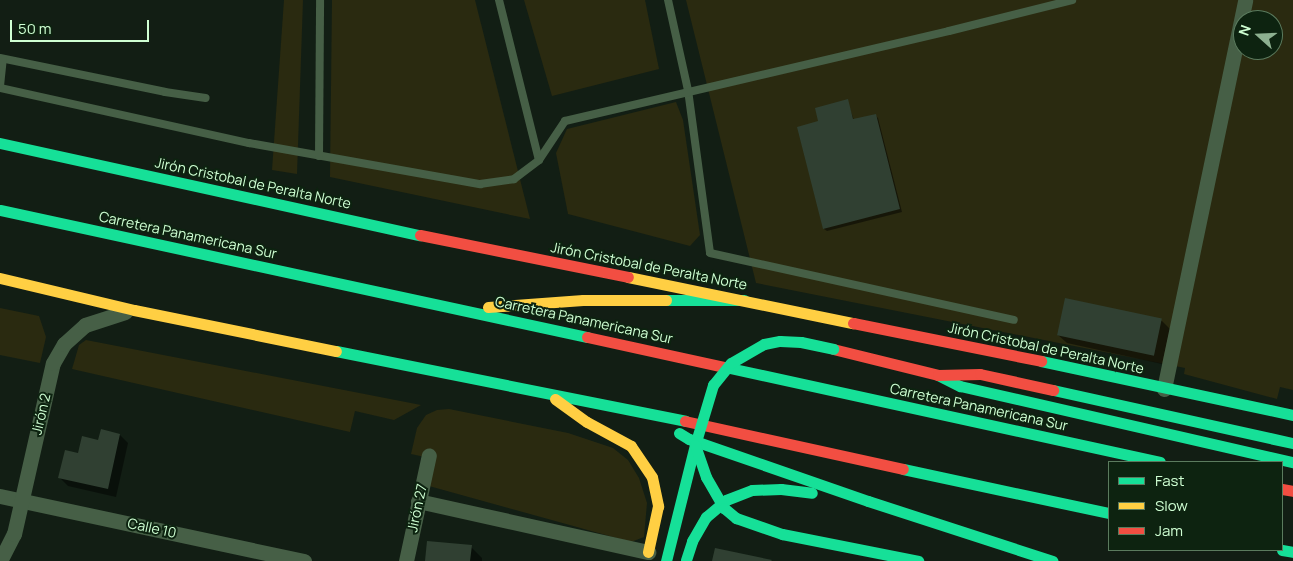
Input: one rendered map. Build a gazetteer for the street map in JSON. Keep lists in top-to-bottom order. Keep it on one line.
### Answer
{"streets":{"main road":["Jirón Cristobal de Peralta Norte","Carretera Panamericana Sur"],"street":["Jirón 2","Jirón 27","Calle 10"]},"crossings":[["Jirón 2","Calle 10"]],"legend":["Fast","Slow","Jam"],"scale_bar":"50 m","north":"left"}
